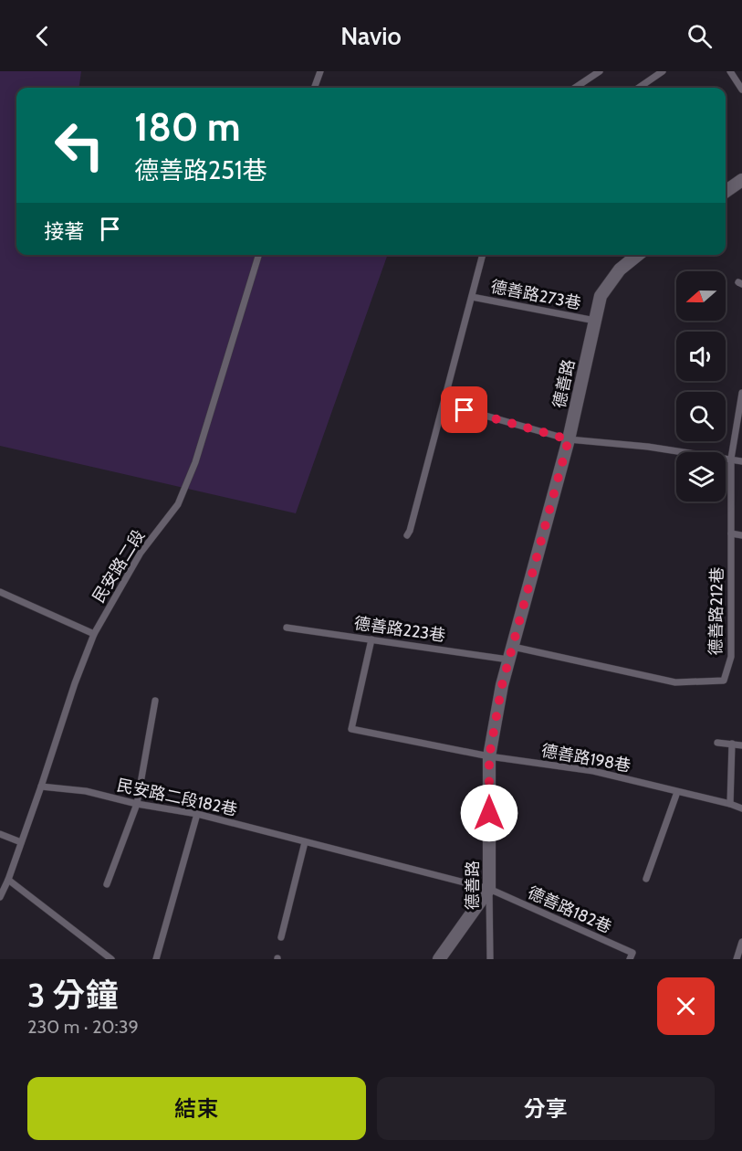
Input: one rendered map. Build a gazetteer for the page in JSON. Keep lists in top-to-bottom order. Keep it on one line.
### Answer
{"streets":{"street":["德善路"],"lane":["德善路273巷","民安路二段","德善路212巷","德善路223巷","德善路198巷","民安路二段182巷","德善路182巷"]},"crossings":[["德善路273巷","德善路"],["德善路","德善路212巷"],["德善路","德善路223巷"],["德善路","德善路198巷"],["德善路","民安路二段182巷"],["德善路","德善路182巷"],["民安路二段","民安路二段182巷"],["德善路223巷","德善路198巷"],["民安路二段182巷","德善路182巷"]],"north":"left","page":{"header":"Navio","turn":["180 m","德善路251巷"],"then":"接著","heading":["3 分鐘","230 m · 20:39"],"buttons":["結束","分享"]}}
